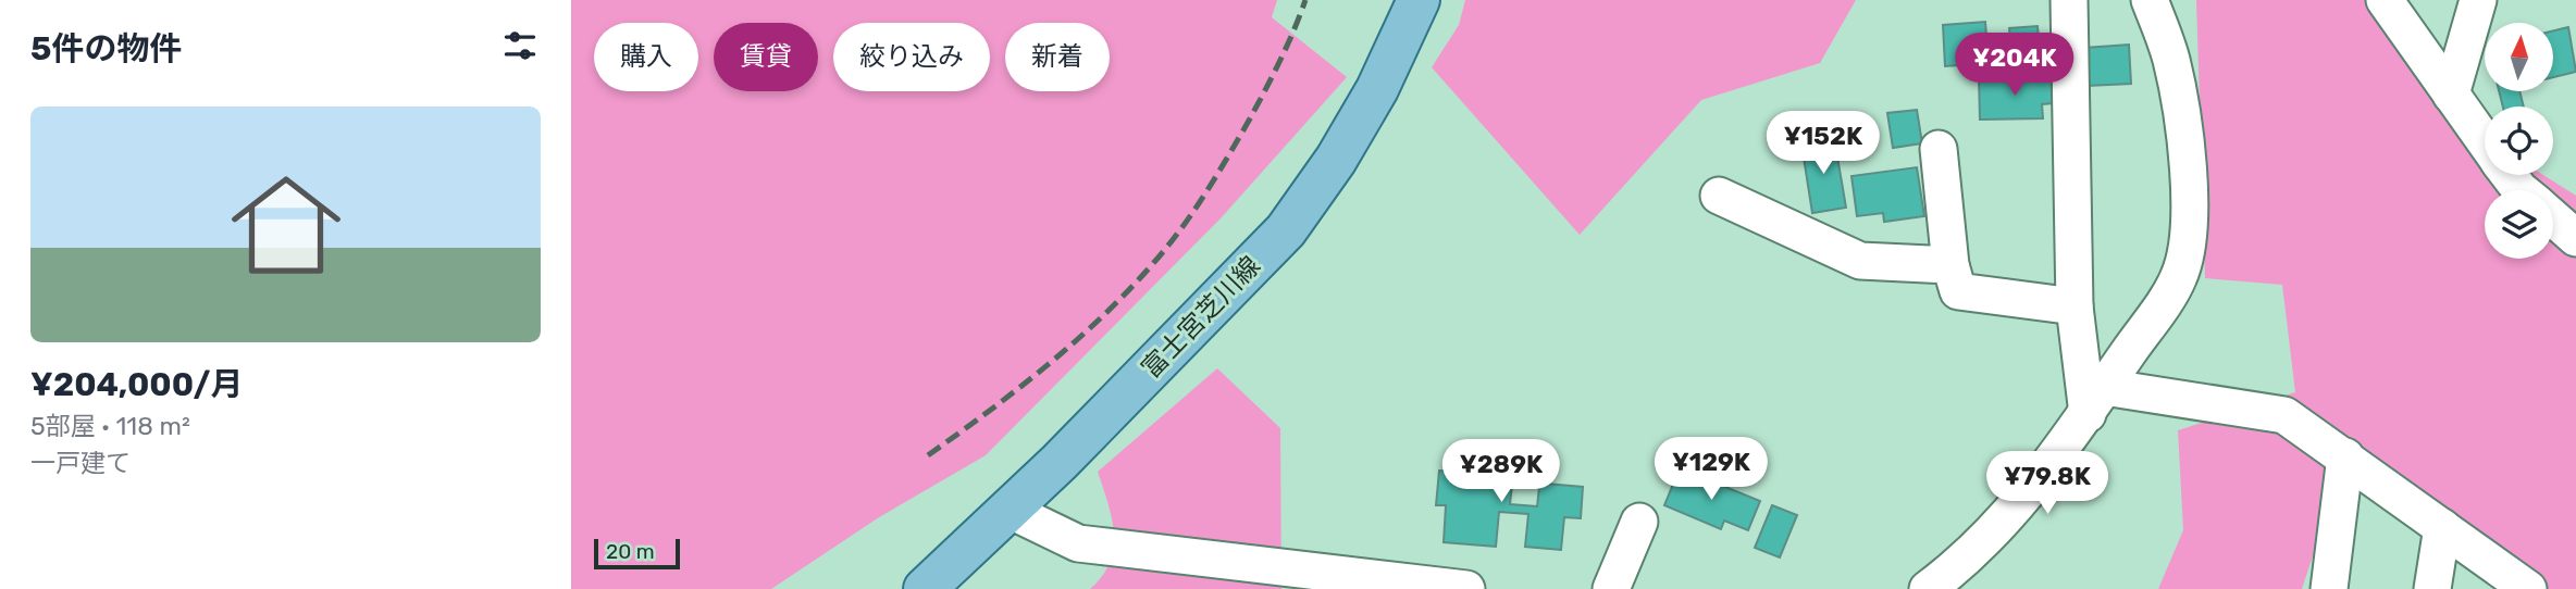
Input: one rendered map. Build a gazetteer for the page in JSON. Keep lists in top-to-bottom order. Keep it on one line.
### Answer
{"streets":{"main road":["富士宮芝川線"]},"scale_bar":"20 m","north":"top","page":{"heading":"5件の物件","chip":["購入","賃貸","絞り込み","新着"],"price":["¥204K","¥152K","¥129K","¥289K","¥79.8K"],"list":[{"name":"¥204,000/月","note":"5部屋 · 118 m² · 一戸建て"}],"scale":"20 m"}}
